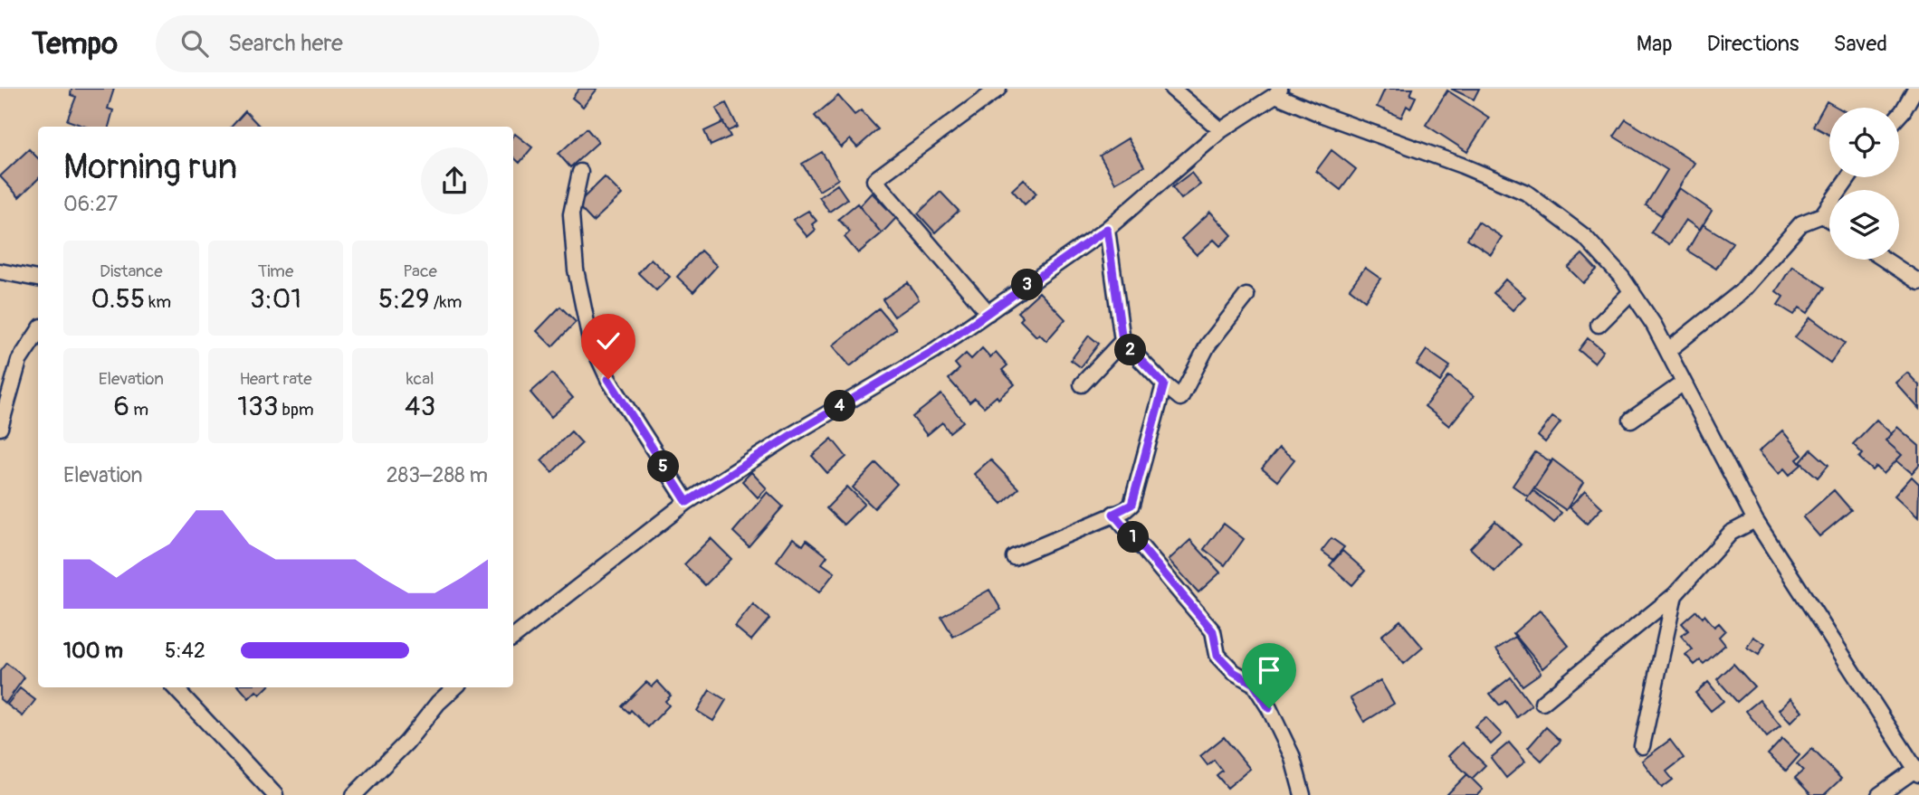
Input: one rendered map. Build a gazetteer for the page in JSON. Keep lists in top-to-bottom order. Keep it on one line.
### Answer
{"page":{"header":"Tempo","search":"Search here","nav":["Map","Directions","Saved"],"heading":["Morning run","06:27"],"stats":[["Distance","0.55 km"],["Time","3:01"],["Pace","5:29 /km"],["Elevation","6 m"],["Heart rate","133 bpm"],["kcal","43"]],"pins":["3","2","4","5","1"],"chart":["Elevation","283–288 m"],"list":[{"name":"100 m","note":"5:42"}]}}
